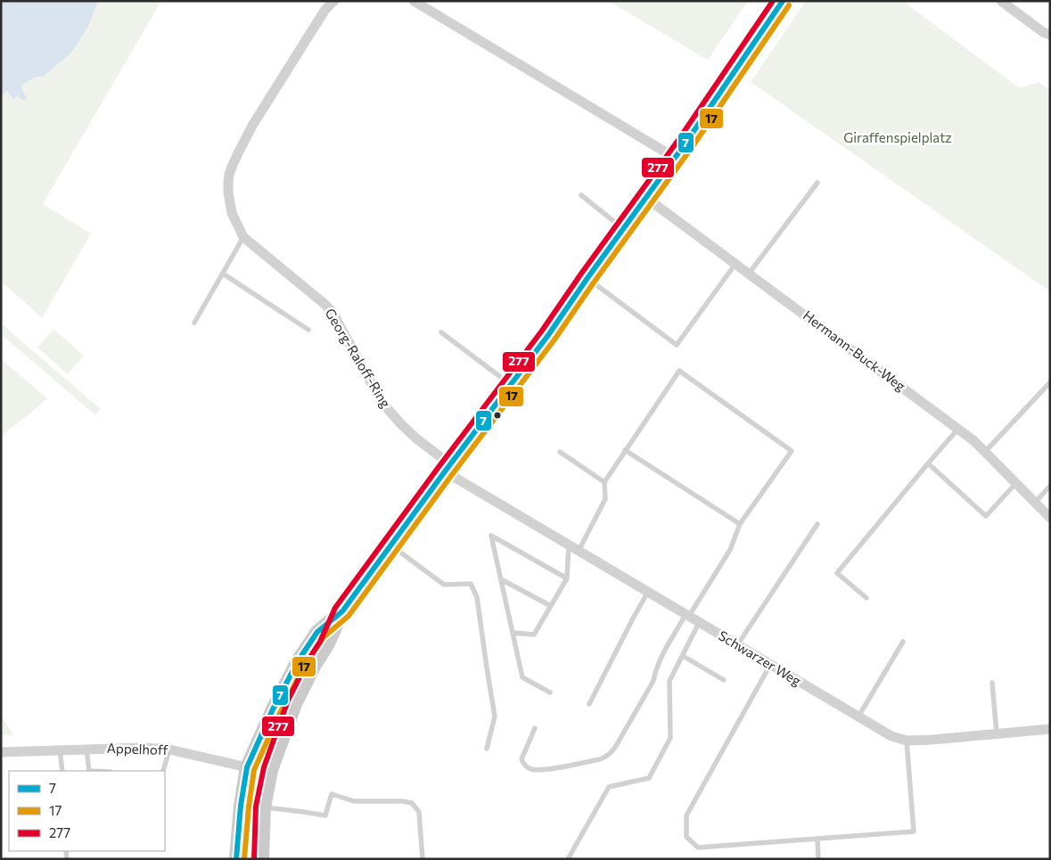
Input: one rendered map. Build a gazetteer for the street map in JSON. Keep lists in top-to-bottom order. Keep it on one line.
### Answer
{"streets":{"street":["Hermann-Buck-Weg","Georg-Raloff-Ring","Schwarzer Weg","Appelhoff"]},"crossings":[["Georg-Raloff-Ring","Schwarzer Weg"]],"parks":["Giraffenspielplatz"],"lines":["transit line 7","transit line 277","transit line 17"],"legend":["7","17","277"]}
